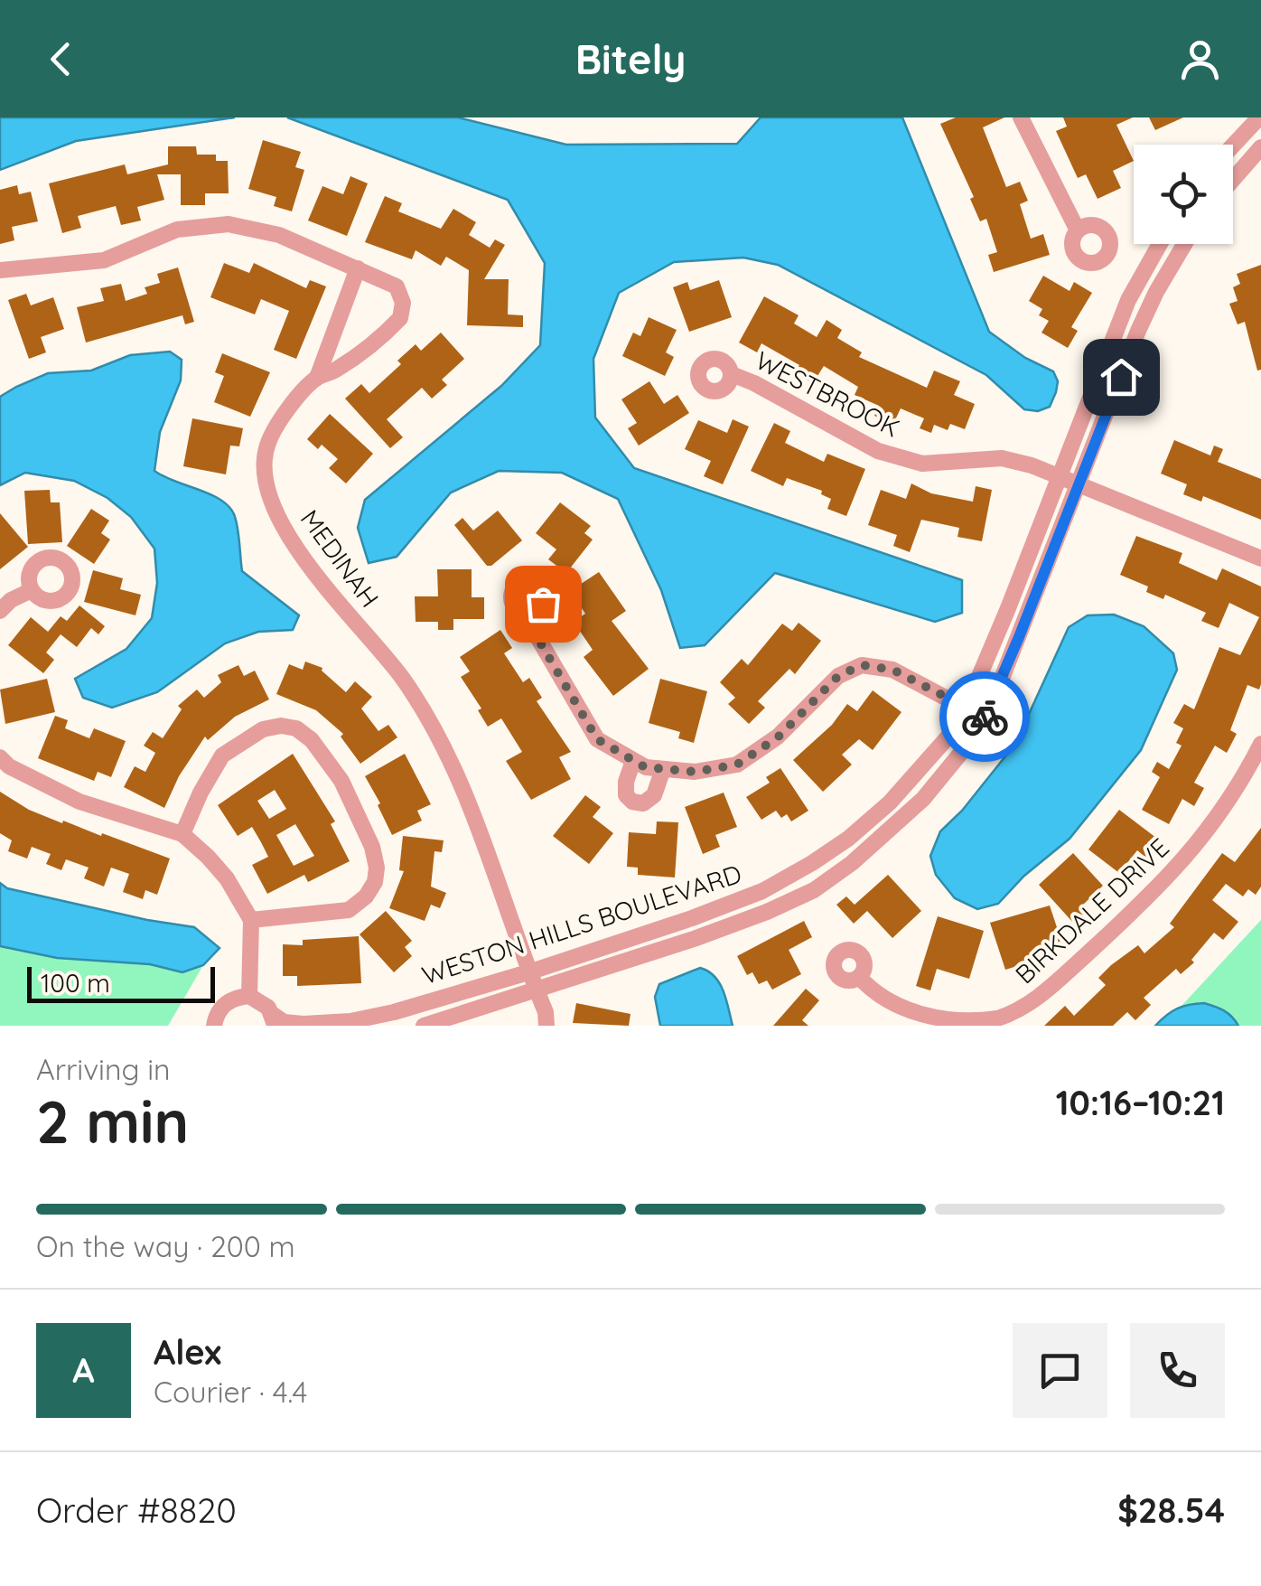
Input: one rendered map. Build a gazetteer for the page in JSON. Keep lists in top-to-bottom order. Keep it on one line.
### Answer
{"streets":{"street":["WESTBROOK","MEDINAH","BIRKDALE DRIVE","WESTON HILLS BOULEVARD"]},"crossings":[["WESTBROOK","WESTON HILLS BOULEVARD"],["MEDINAH","WESTON HILLS BOULEVARD"]],"scale_bar":"100 m","page":{"header":"Bitely","scale":"100 m","heading":["2 min","Arriving in","10:16–10:21"],"panel":["Alex","Courier · 4.4","Order #8820","$28.54"],"bar":"On the way · 200 m","round":"A"}}
